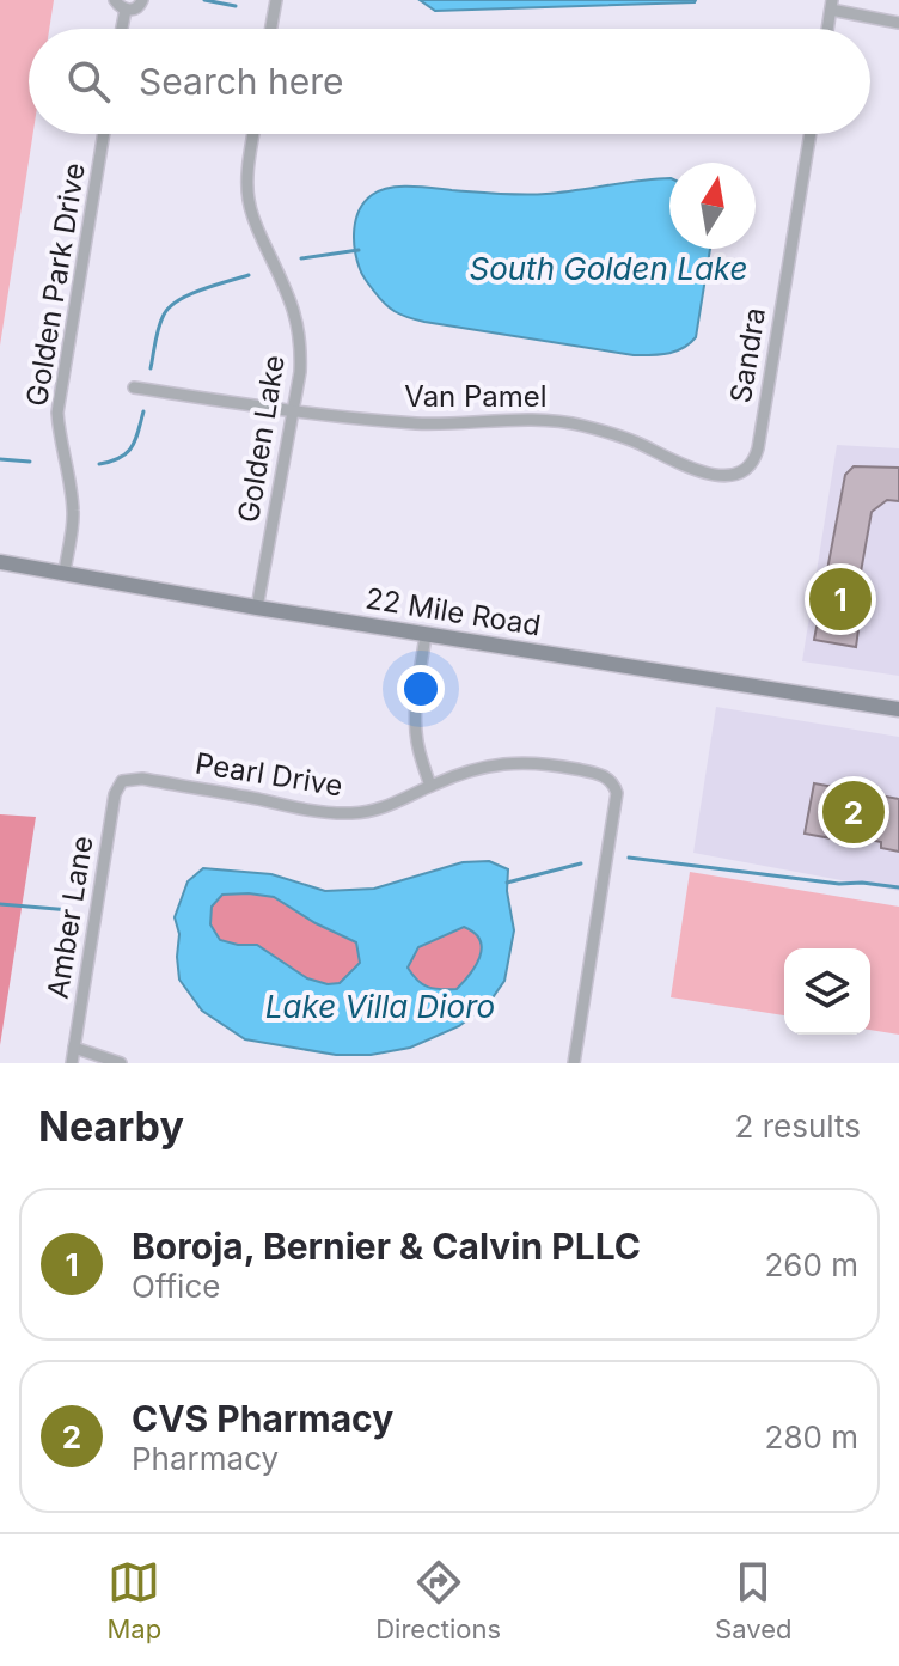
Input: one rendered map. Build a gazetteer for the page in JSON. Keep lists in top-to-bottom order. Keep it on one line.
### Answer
{"streets":{"street":["Golden Park Drive","Sandra","Van Pamel","Golden Lake","22 Mile Road","Pearl Drive","Amber Lane"]},"crossings":[["Golden Park Drive","22 Mile Road"],["Sandra","Van Pamel"],["Van Pamel","Golden Lake"],["Golden Lake","22 Mile Road"],["Pearl Drive","Amber Lane"]],"water":["South Golden Lake","Lake Villa Dioro"],"north":"top","page":{"search":"Search here","pins":["1","2"],"heading":["Nearby","2 results"],"list":[{"mark":"1","name":"Boroja, Bernier & Calvin PLLC","note":"Office","value":"260 m"},{"mark":"2","name":"CVS Pharmacy","note":"Pharmacy","value":"280 m"}],"nav":["Map","Directions","Saved"]}}
